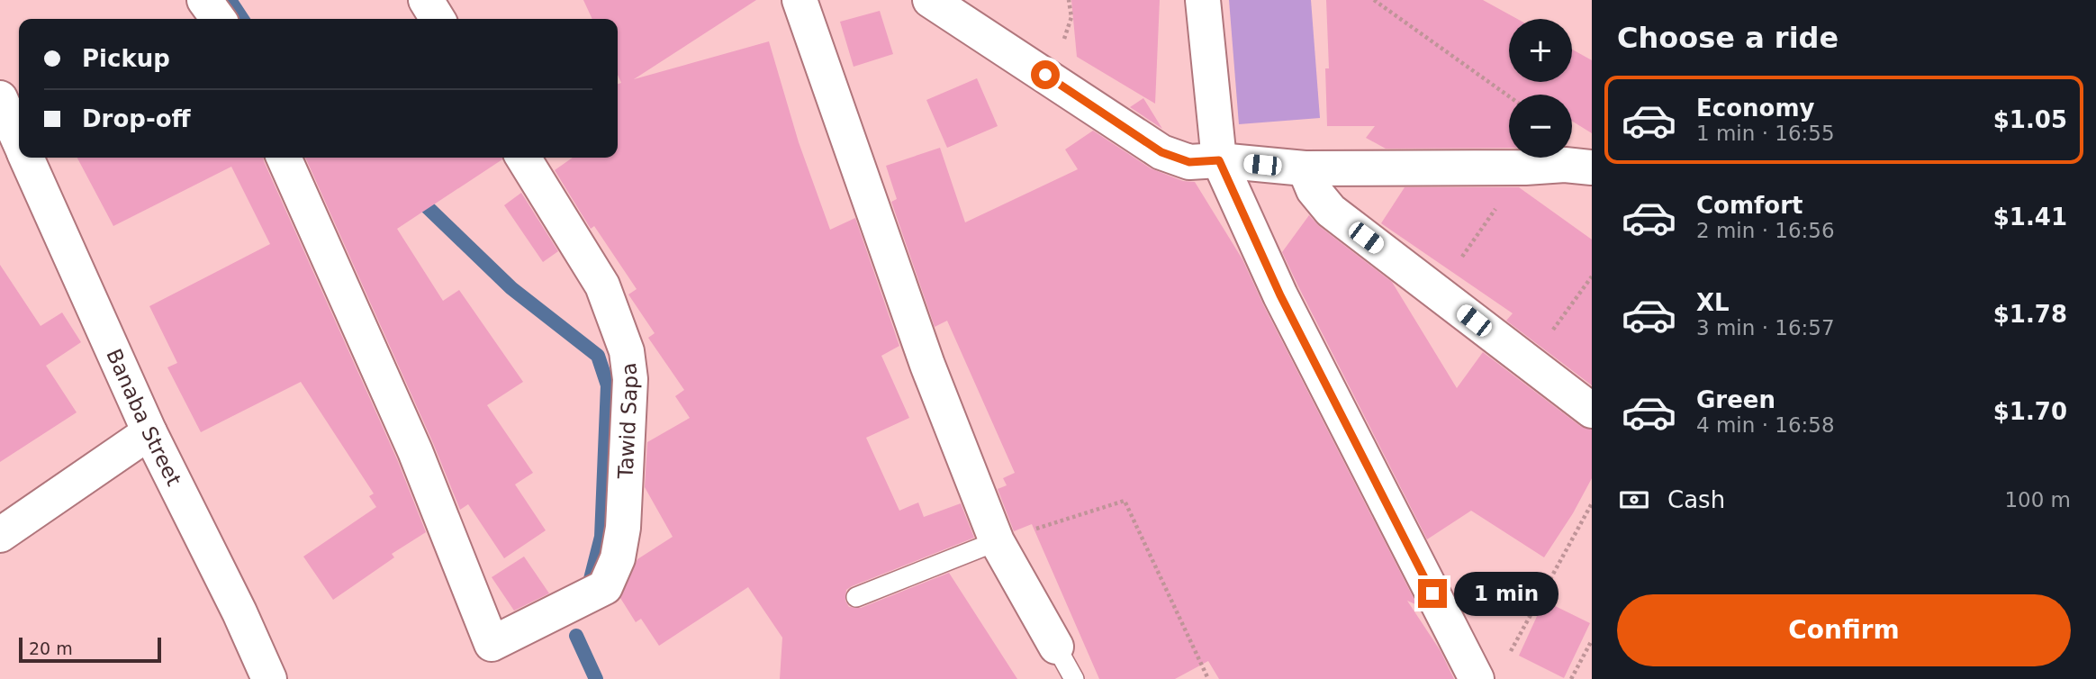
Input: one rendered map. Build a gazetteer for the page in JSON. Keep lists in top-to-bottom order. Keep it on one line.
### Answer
{"streets":{"street":["Banaba Street","Tawid Sapa"]},"scale_bar":"20 m","page":{"heading":"Choose a ride","map_buttons":["+","−"],"banner":["Pickup","Drop-off"],"list":[{"name":"Economy","note":"1 min · 16:55","value":"$1.05"},{"name":"Comfort","note":"2 min · 16:56","value":"$1.41"},{"name":"XL","note":"3 min · 16:57","value":"$1.78"},{"name":"Green","note":"4 min · 16:58","value":"$1.70"}],"pay":["Cash","100 m"],"bubble":"1 min","buttons":"Confirm","scale":"20 m"}}
